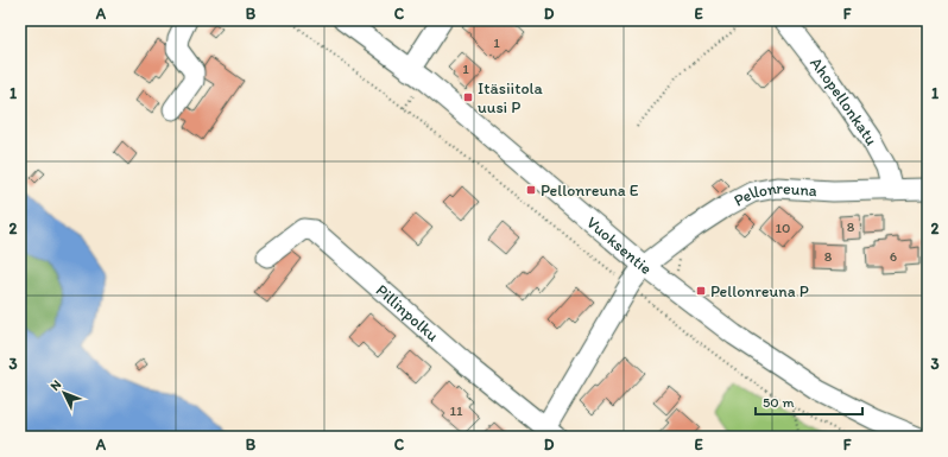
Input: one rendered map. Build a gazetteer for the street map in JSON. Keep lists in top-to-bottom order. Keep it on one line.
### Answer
{"streets":{"street":["Ahopellonkatu","Pellonreuna","Vuoksentie","Pillinpolku"]},"crossings":[["Ahopellonkatu","Pellonreuna"],["Pellonreuna","Vuoksentie"],["Pellonreuna","Pillinpolku"],["Vuoksentie","Pillinpolku"]],"places":{"transit":["Itäsiitola uusi P","Pellonreuna E","Pellonreuna P"]},"house_numbers":["1","1","8","10","8","6","11"],"scale_bar":"50 m","north":"top left","grid":{"columns":["A","B","C","D","E","F"],"rows":["1","2","3"]}}
